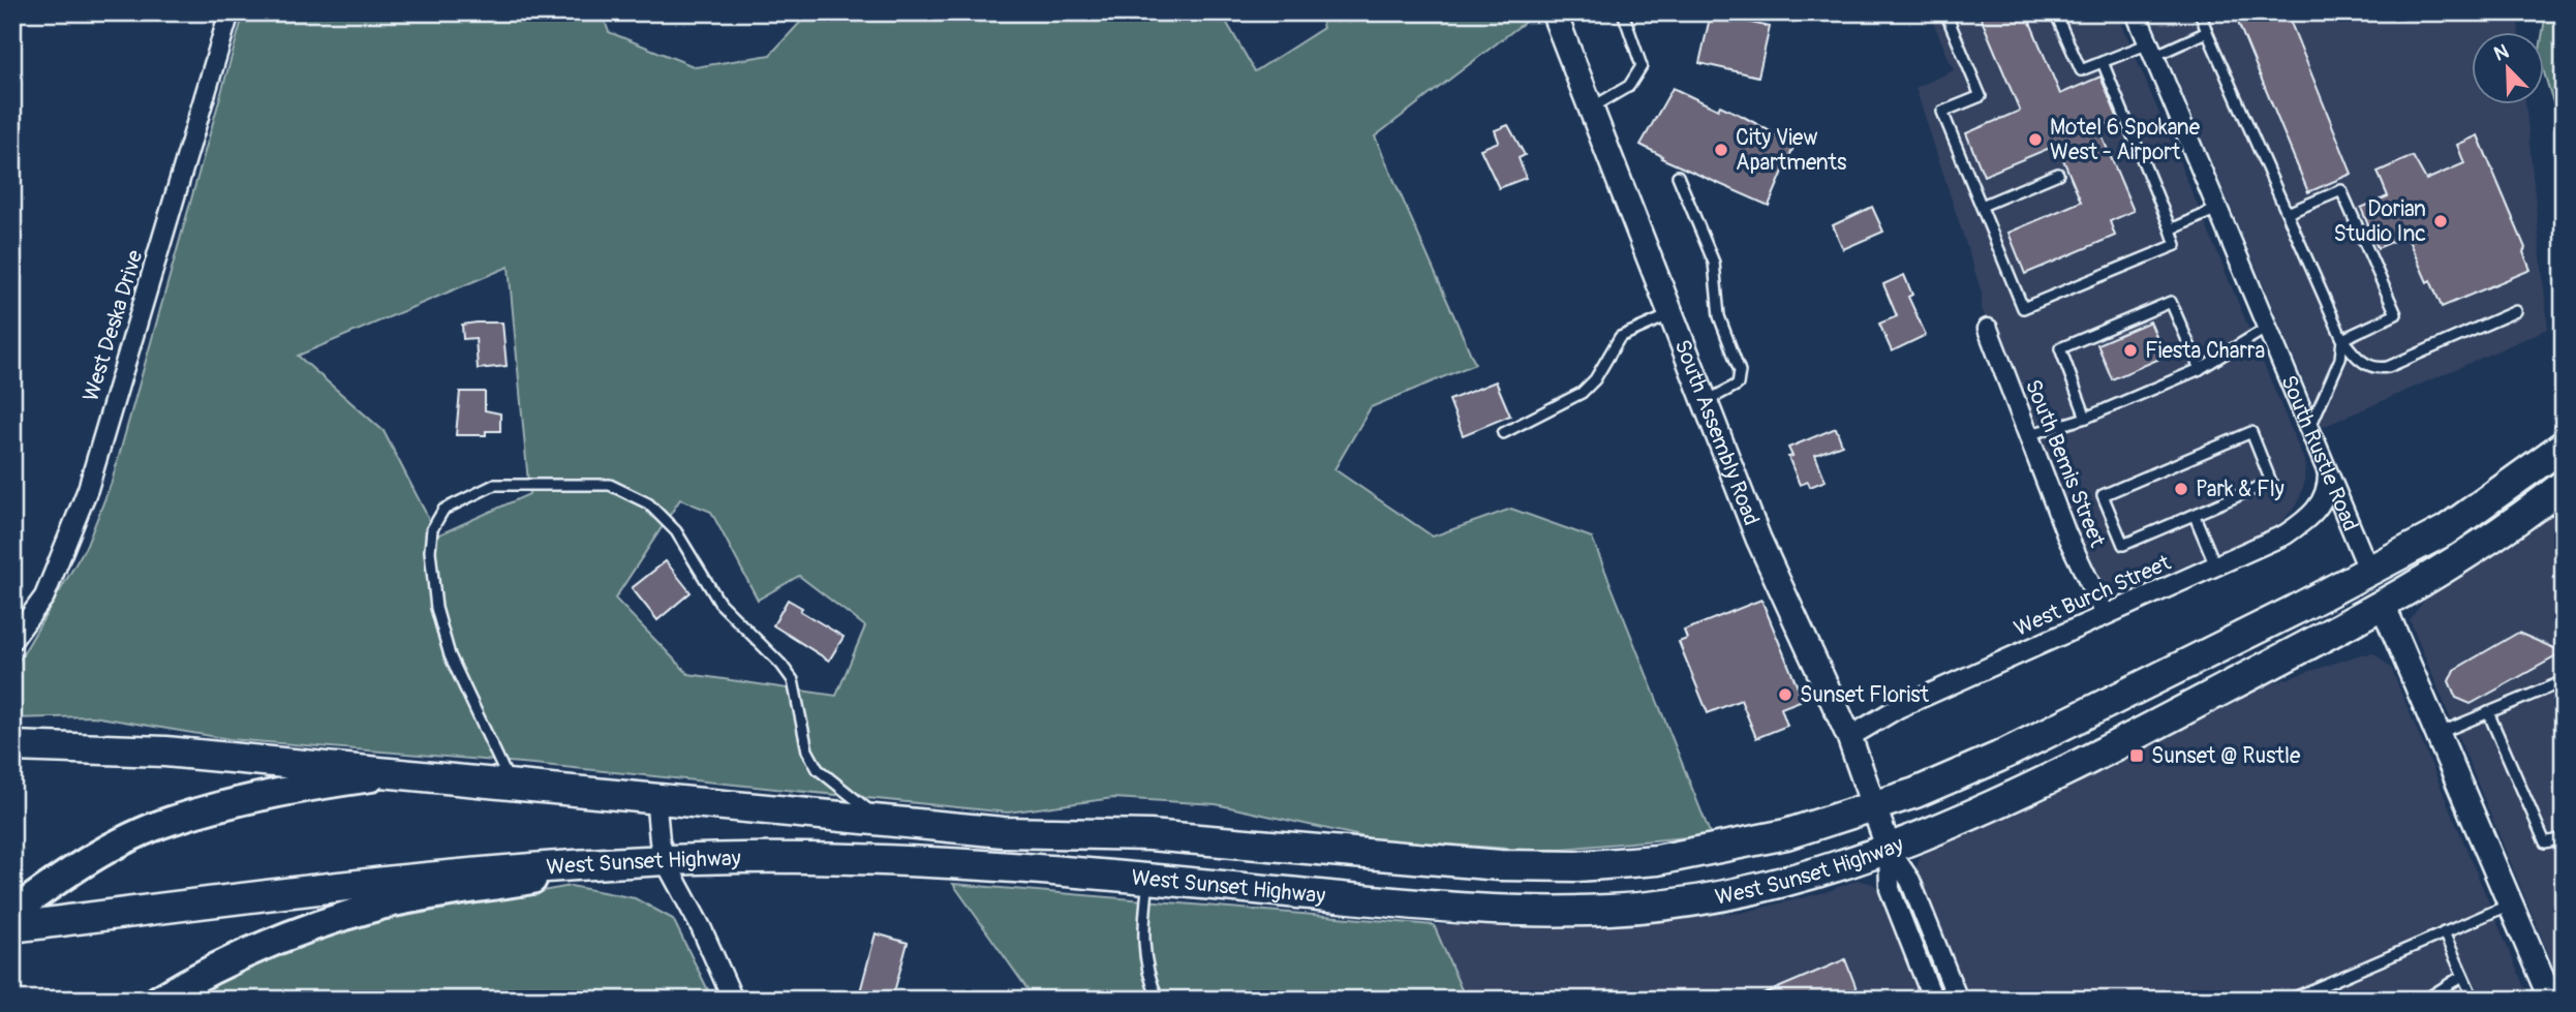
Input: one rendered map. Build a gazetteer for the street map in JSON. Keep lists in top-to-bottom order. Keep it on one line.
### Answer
{"streets":{"main road":["West Sunset Highway"],"street":["West Deska Drive","South Assembly Road","South Rustle Road","South Bemis Street","West Burch Street"]},"crossings":[["South Assembly Road","West Burch Street"],["South Assembly Road","West Sunset Highway"],["South Rustle Road","West Burch Street"],["South Rustle Road","West Sunset Highway"],["South Bemis Street","West Burch Street"]],"places":{"other":["Motel 6 Spokane West - Airport","City View Apartments","Dorian Studio Inc","Fiesta Charra","Park & Fly","Sunset Florist"],"transit":["Sunset @ Rustle"]},"north":"top left"}
